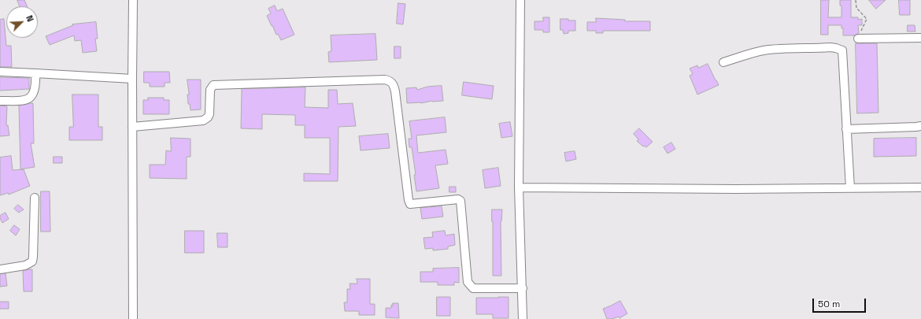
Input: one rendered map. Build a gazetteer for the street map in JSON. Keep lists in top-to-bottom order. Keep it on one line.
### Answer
{"scale_bar":"50 m","north":"top right"}
